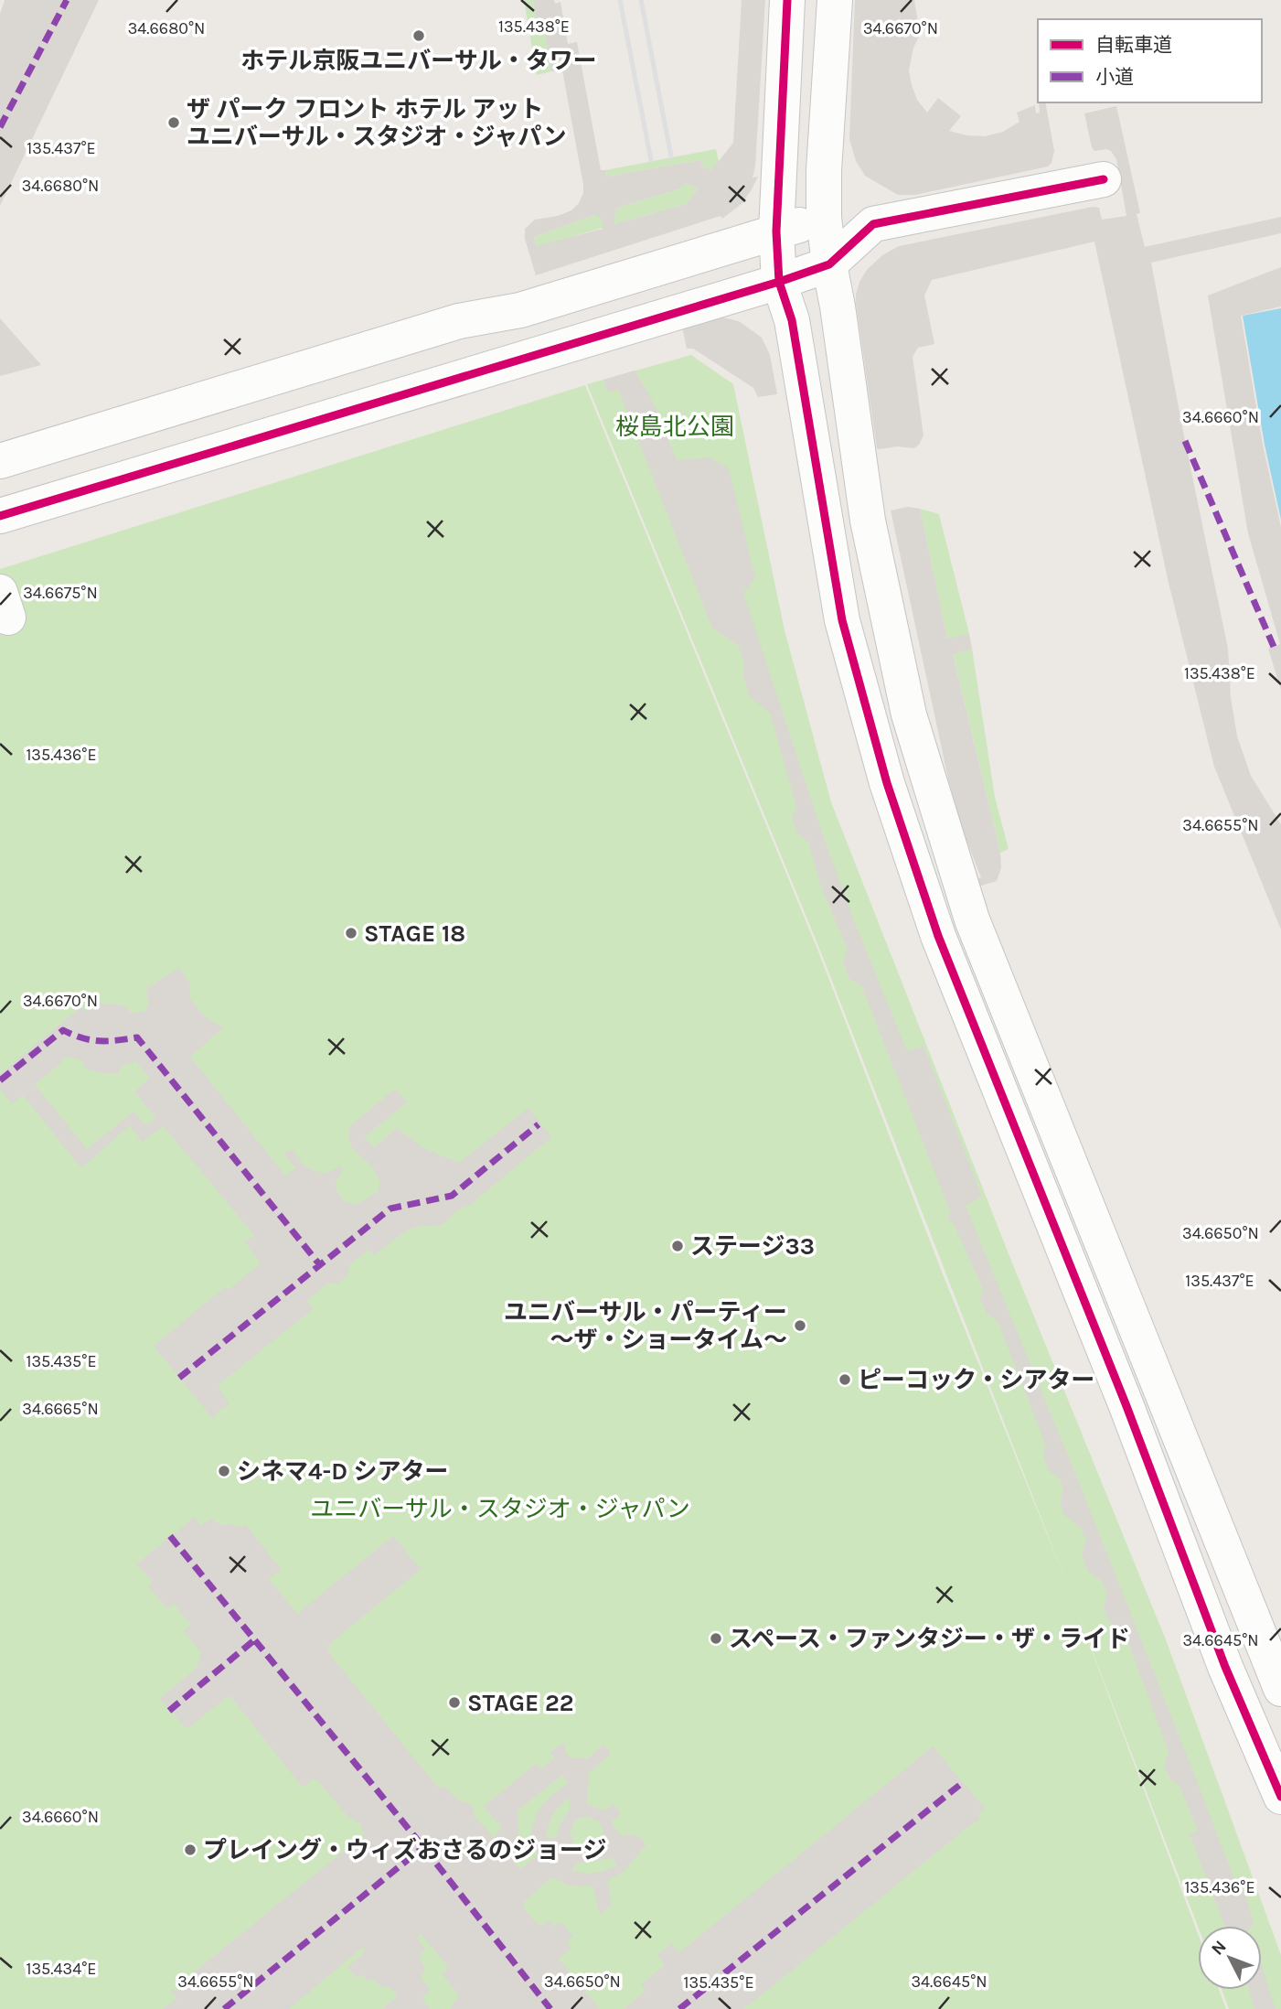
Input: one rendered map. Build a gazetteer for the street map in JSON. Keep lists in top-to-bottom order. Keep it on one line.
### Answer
{"parks":["桜島北公園","ユニバーサル・スタジオ・ジャパン"],"places":["ホテル京阪ユニバーサル・タワー","ザ パーク フロント ホテル アット ユニバーサル・スタジオ・ジャパン","STAGE 18","ステージ33","ユニバーサル・パーティー ～ザ・ショータイム～","ピーコック・シアター","シネマ4-D シアター","スペース・ファンタジー・ザ・ライド","STAGE 22","プレイング・ウィズおさるのジョージ"],"legend":["自転車道","小道"],"north":"top left","coordinates":["135.438°E","34.6680°N","34.6670°N","135.437°E","34.6660°N","34.6675°N","135.436°E","34.6655°N","34.6650°N","135.435°E","34.6665°N","34.6645°N","135.434°E"]}
